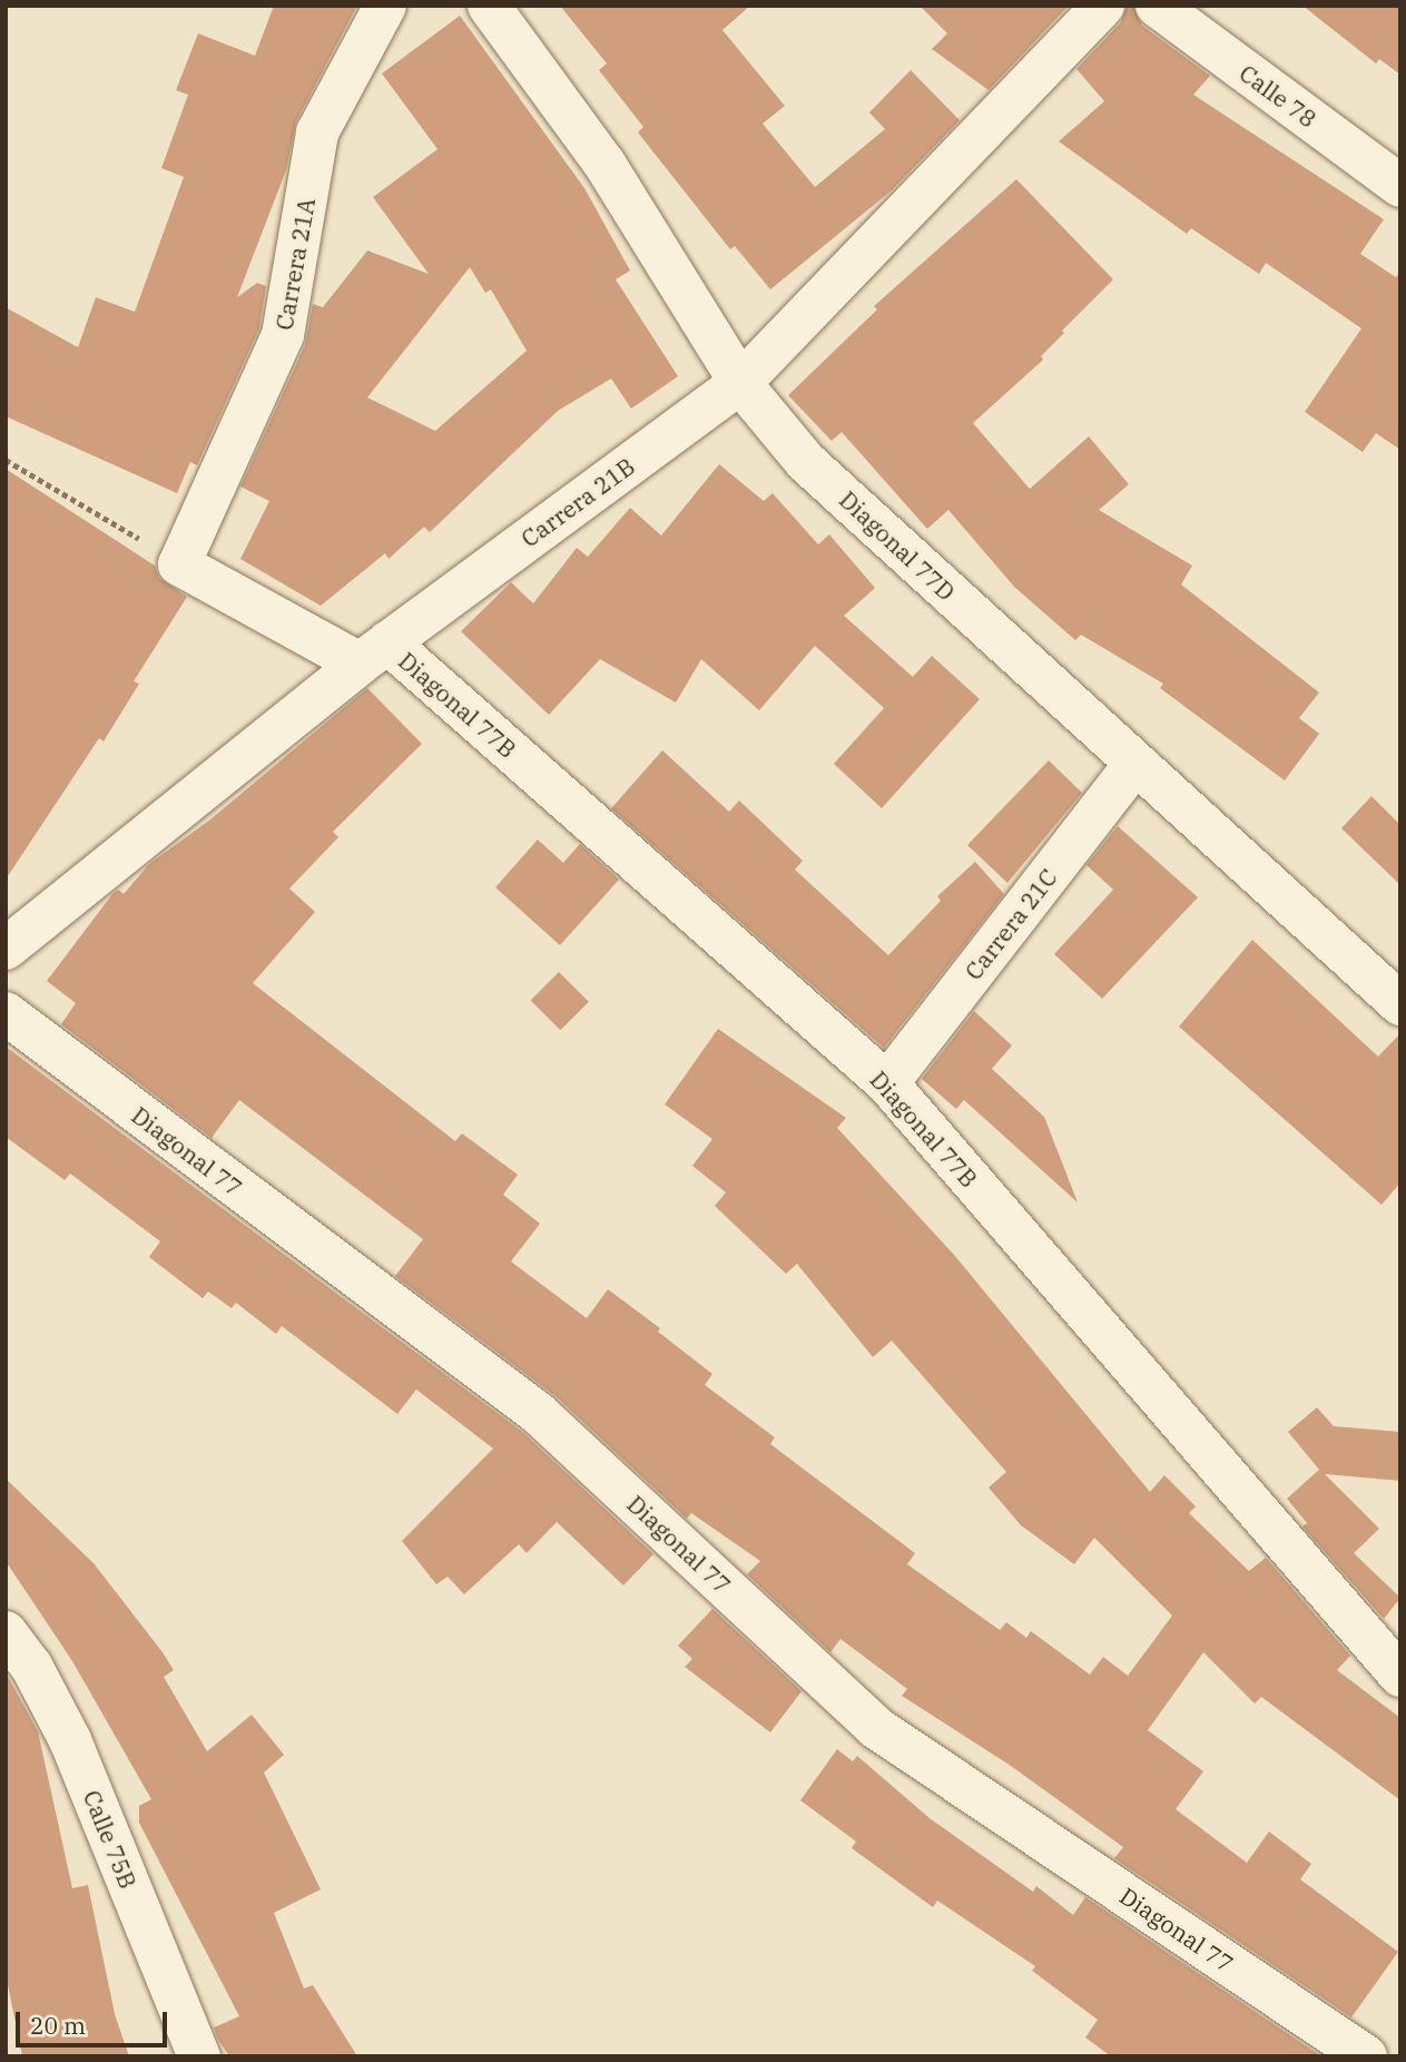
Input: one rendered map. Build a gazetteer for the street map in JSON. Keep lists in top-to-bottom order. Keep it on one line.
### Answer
{"streets":{"street":["Calle 78","Carrera 21A","Carrera 21B","Diagonal 77D","Diagonal 77B","Carrera 21C","Diagonal 77","Calle 75B"]},"crossings":[["Carrera 21A","Diagonal 77B"],["Carrera 21B","Diagonal 77D"],["Carrera 21B","Diagonal 77B"],["Diagonal 77D","Carrera 21C"],["Diagonal 77B","Carrera 21C"]],"scale_bar":"20 m"}
